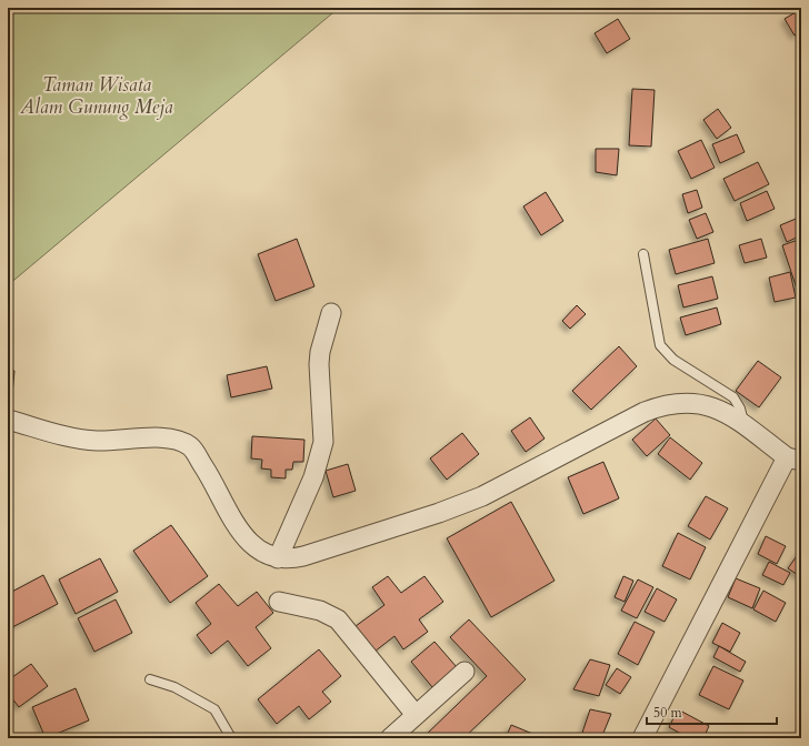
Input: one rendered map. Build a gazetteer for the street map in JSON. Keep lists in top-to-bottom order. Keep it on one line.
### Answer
{"parks":["Taman Wisata Alam Gunung Meja"],"scale_bar":"50 m"}
